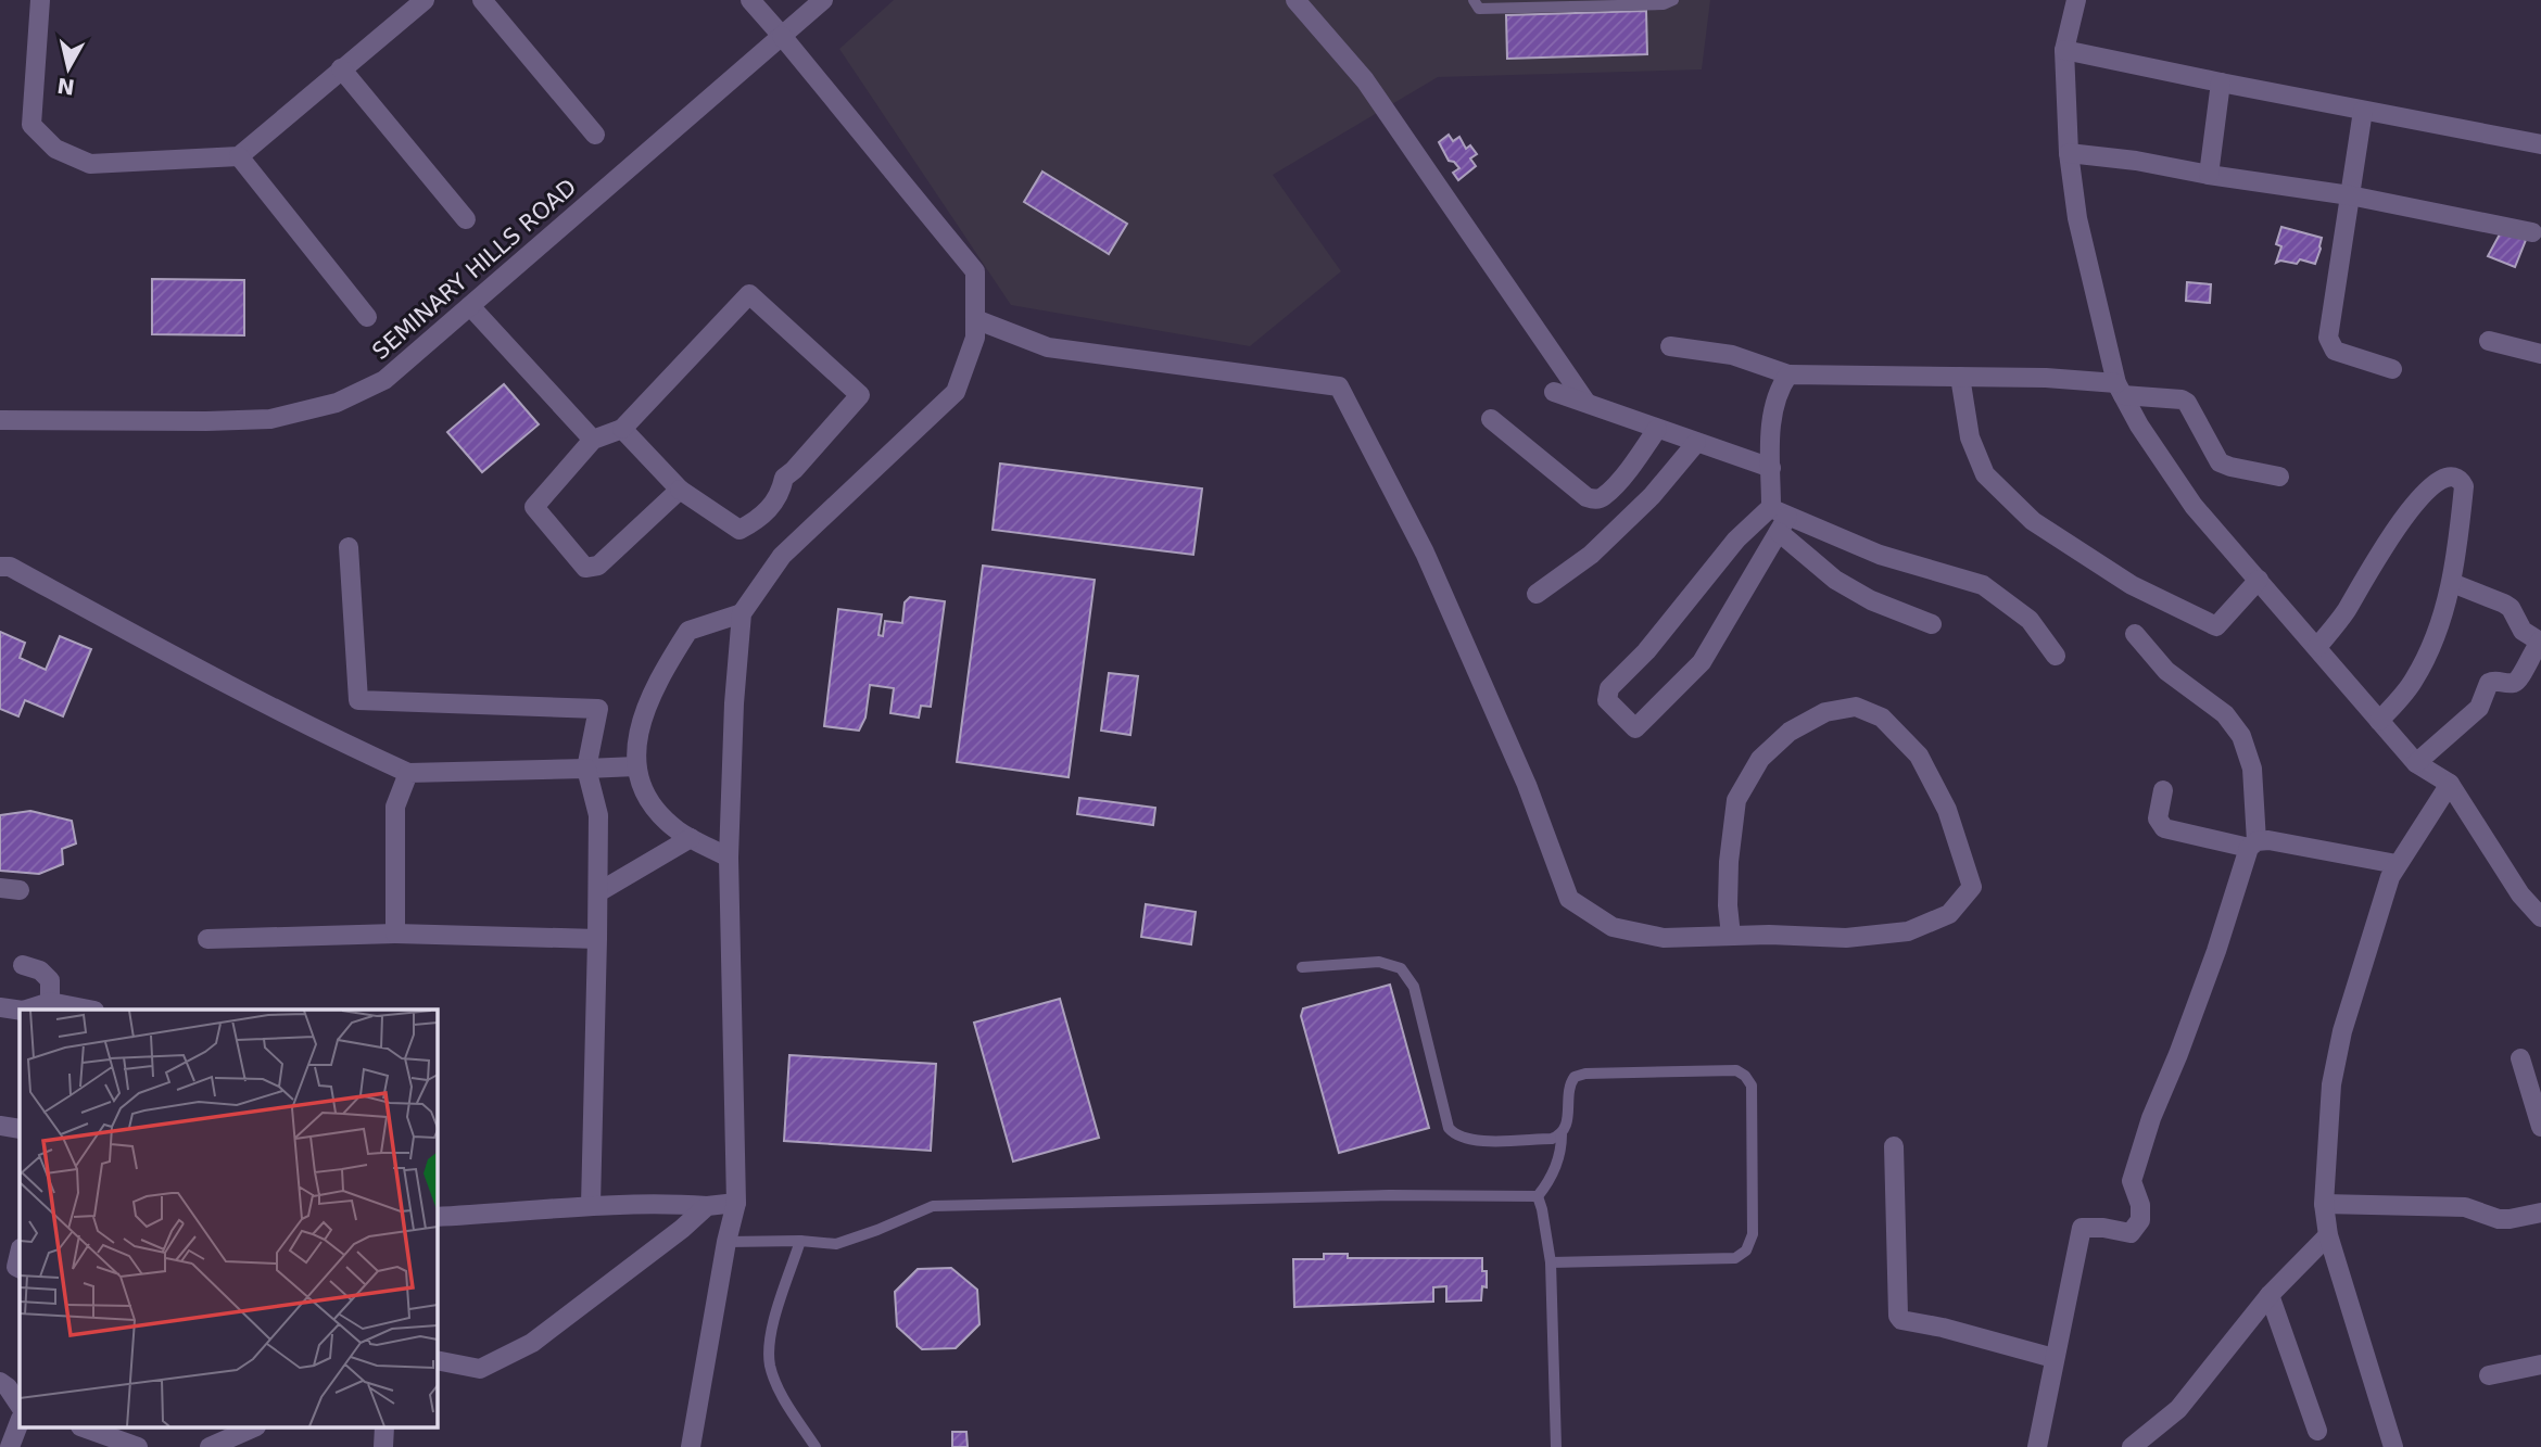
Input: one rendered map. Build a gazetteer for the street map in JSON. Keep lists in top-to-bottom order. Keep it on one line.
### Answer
{"streets":{"street":["SEMINARY HILLS ROAD"]},"north":"bottom"}
